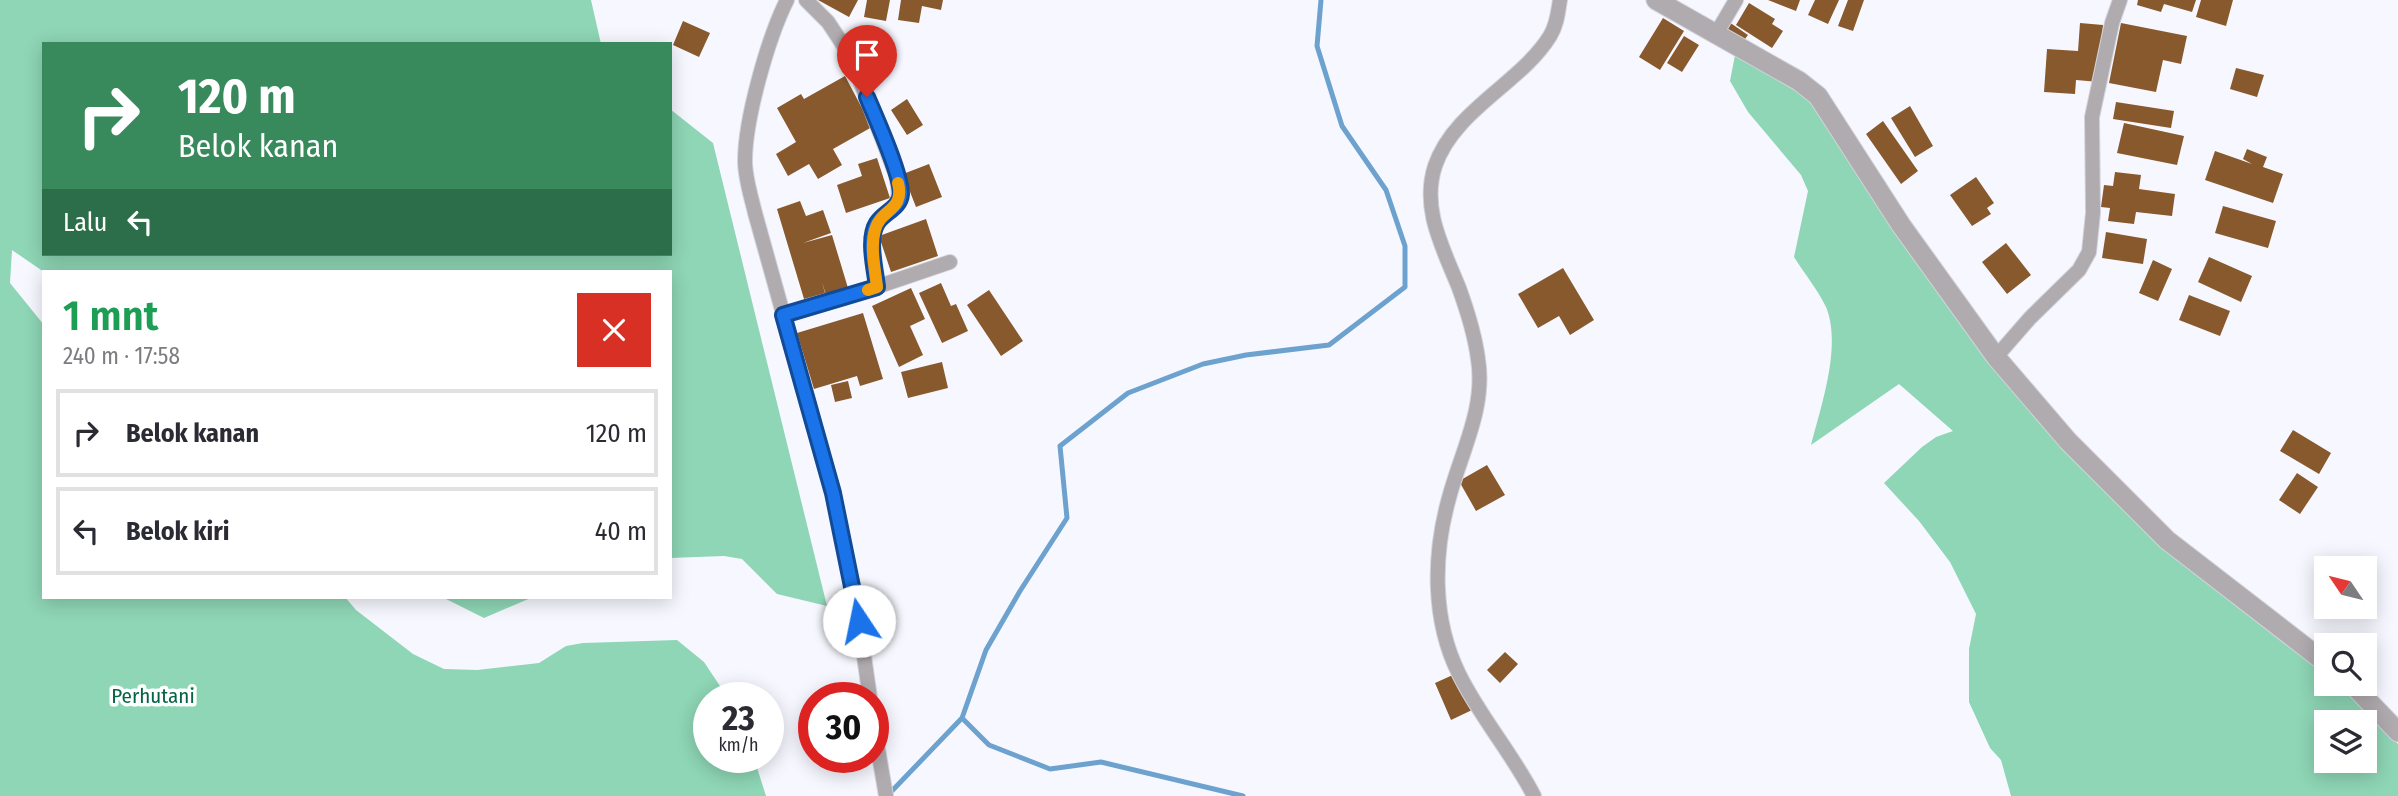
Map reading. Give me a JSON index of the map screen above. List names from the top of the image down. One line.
{"parks":["Perhutani"],"north":"top left","page":{"turn":["120 m","Belok kanan"],"then":"Lalu","heading":["1 mnt","240 m · 17:58"],"list":[{"name":"Belok kanan","value":"120 m"},{"name":"Belok kiri","value":"40 m"}],"speed":"23 km/h","limit":"30"}}
